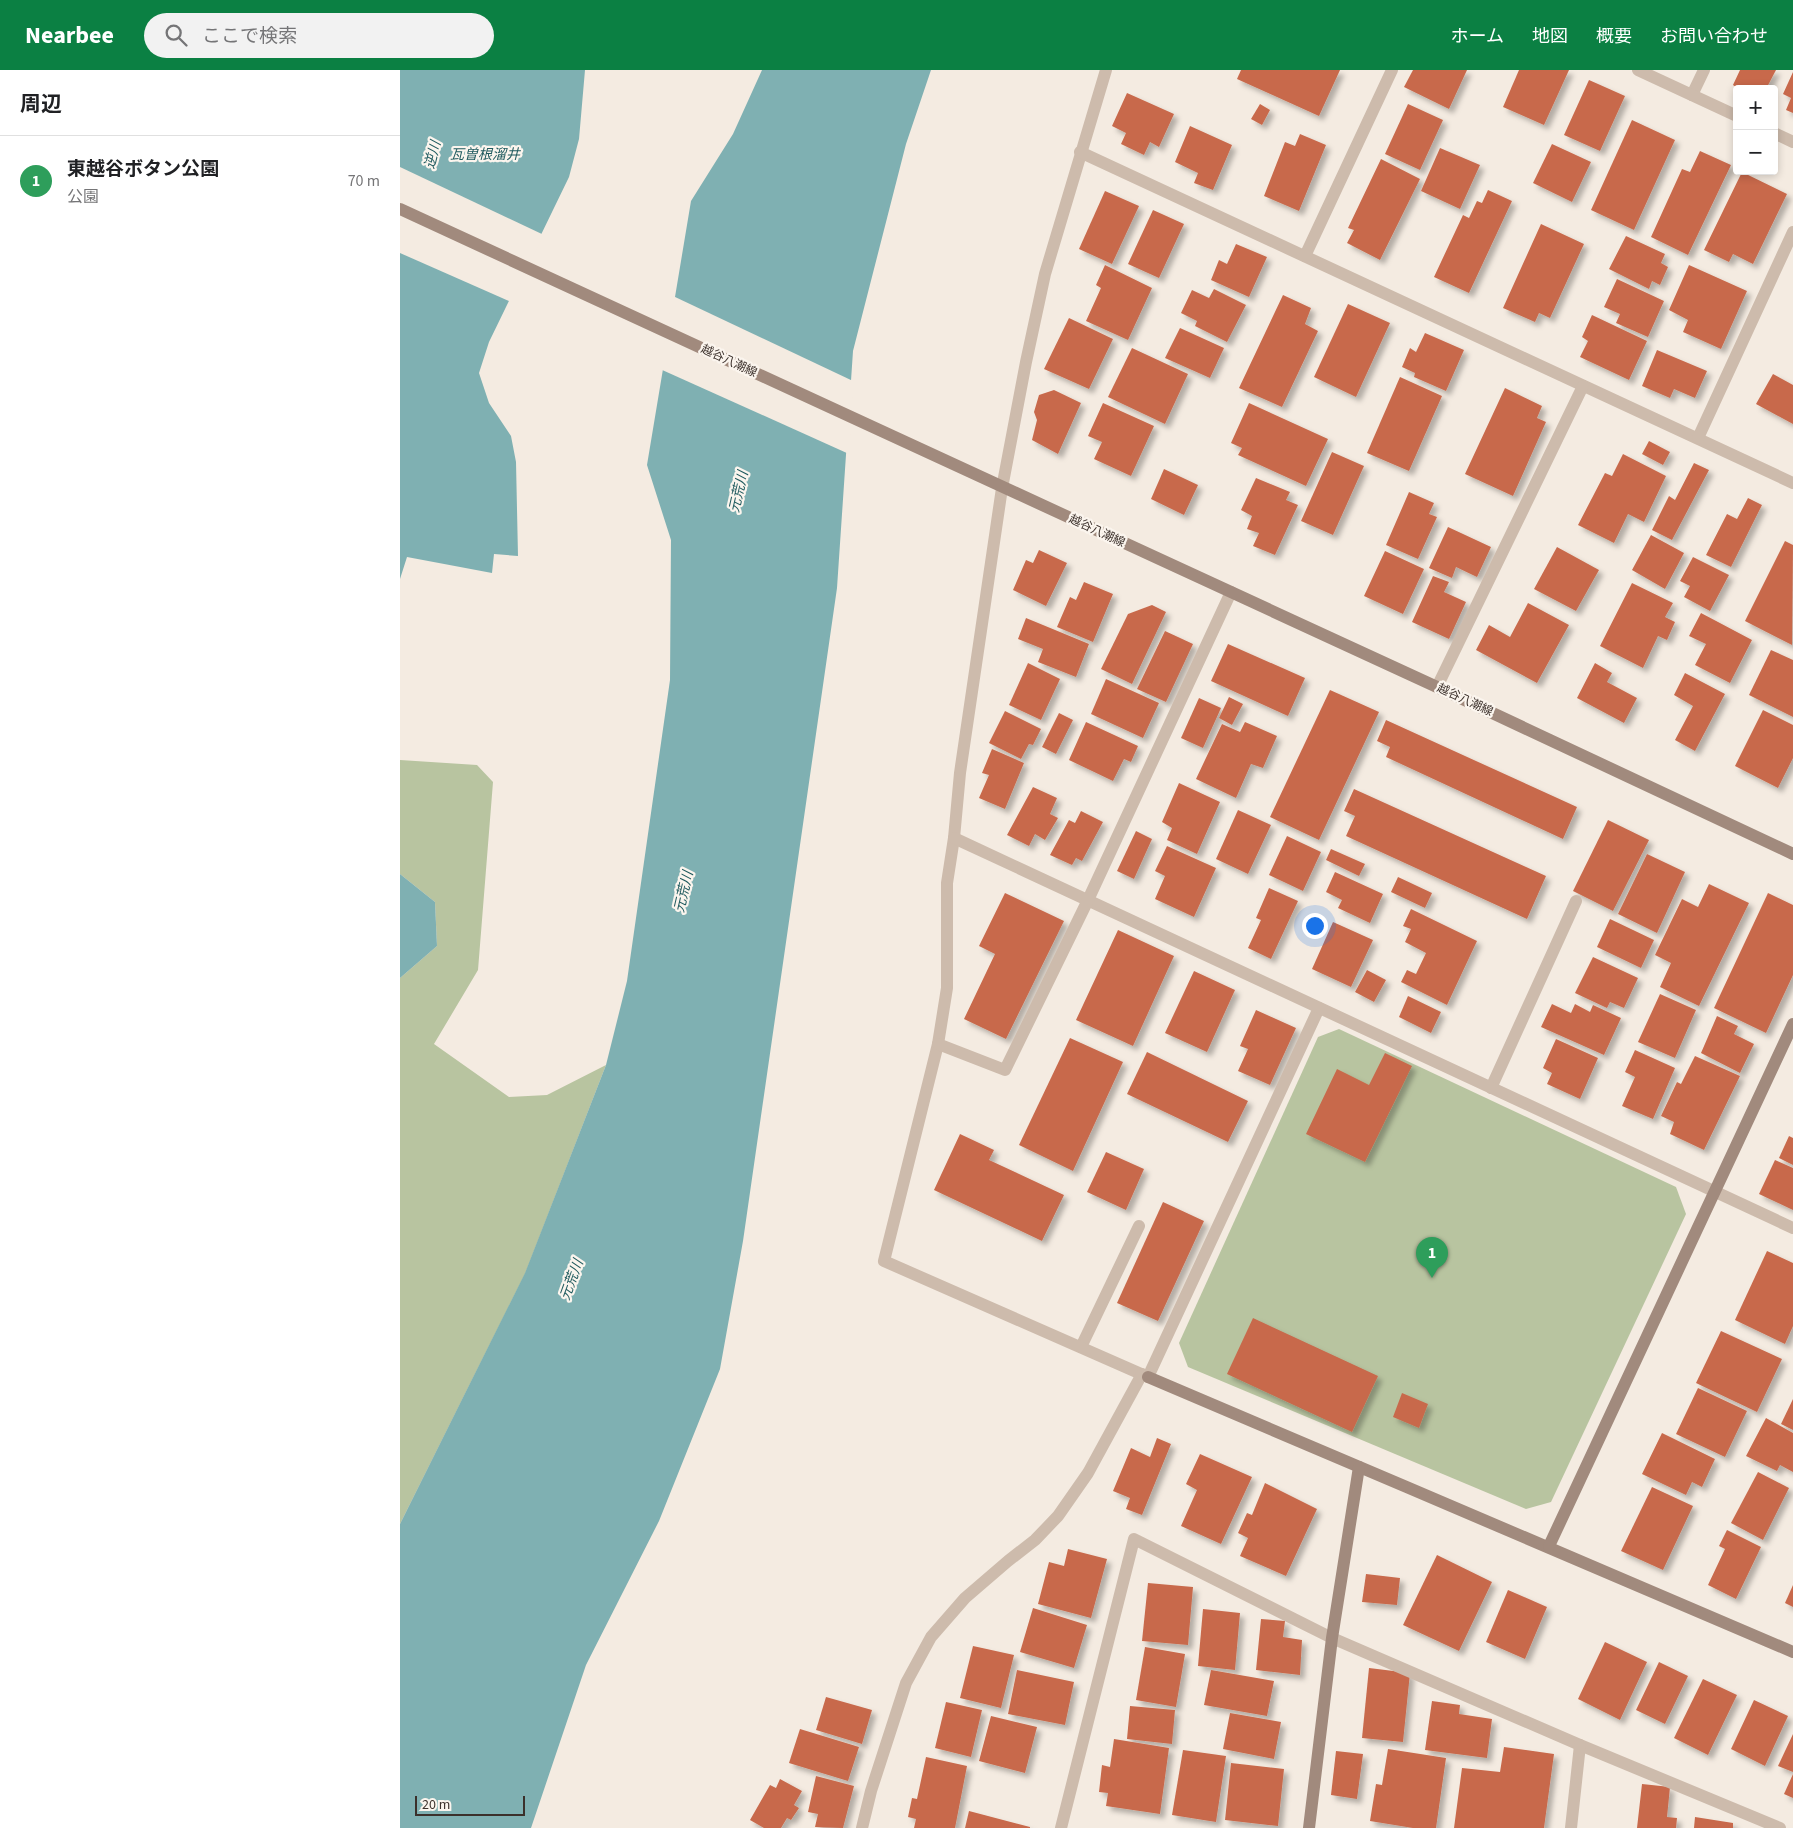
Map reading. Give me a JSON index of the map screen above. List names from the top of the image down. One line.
{"streets":{"street":["越谷八潮線"]},"water":["逆川","瓦曽根溜井","元荒川"],"scale_bar":"20 m","page":{"header":"Nearbee","search":"ここで検索","nav":["ホーム","地図","概要","お問い合わせ"],"heading":"周辺","map_buttons":["+","−"],"list":[{"mark":"1","name":"東越谷ボタン公園","note":"公園","value":"70 m"}],"pins":"1","scale":"20 m"}}
